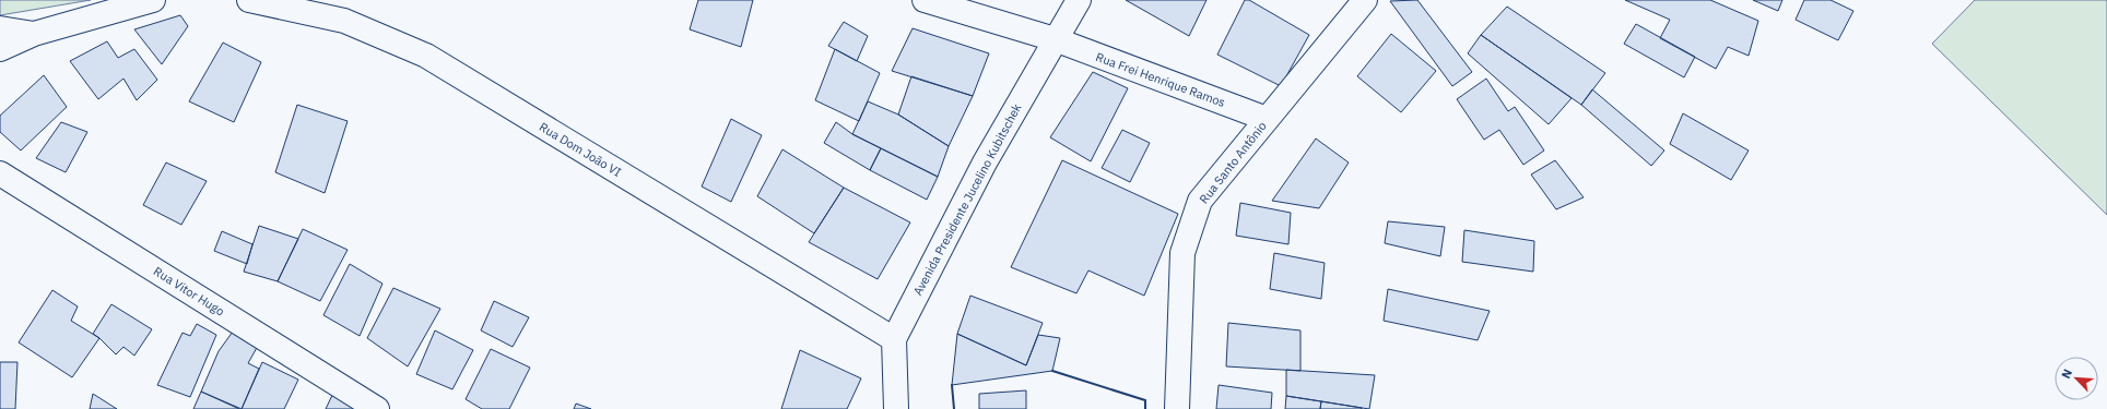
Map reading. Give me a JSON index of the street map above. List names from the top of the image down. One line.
{"streets":{"street":["Rua Frei Henrique Ramos","Rua Dom João VI","Rua Santo Antônio","Avenida Presidente Jucelino Kubitschek","Rua Vitor Hugo"]},"crossings":[["Rua Frei Henrique Ramos","Rua Santo Antônio"],["Rua Frei Henrique Ramos","Avenida Presidente Jucelino Kubitschek"],["Rua Dom João VI","Avenida Presidente Jucelino Kubitschek"]],"north":"top left"}
